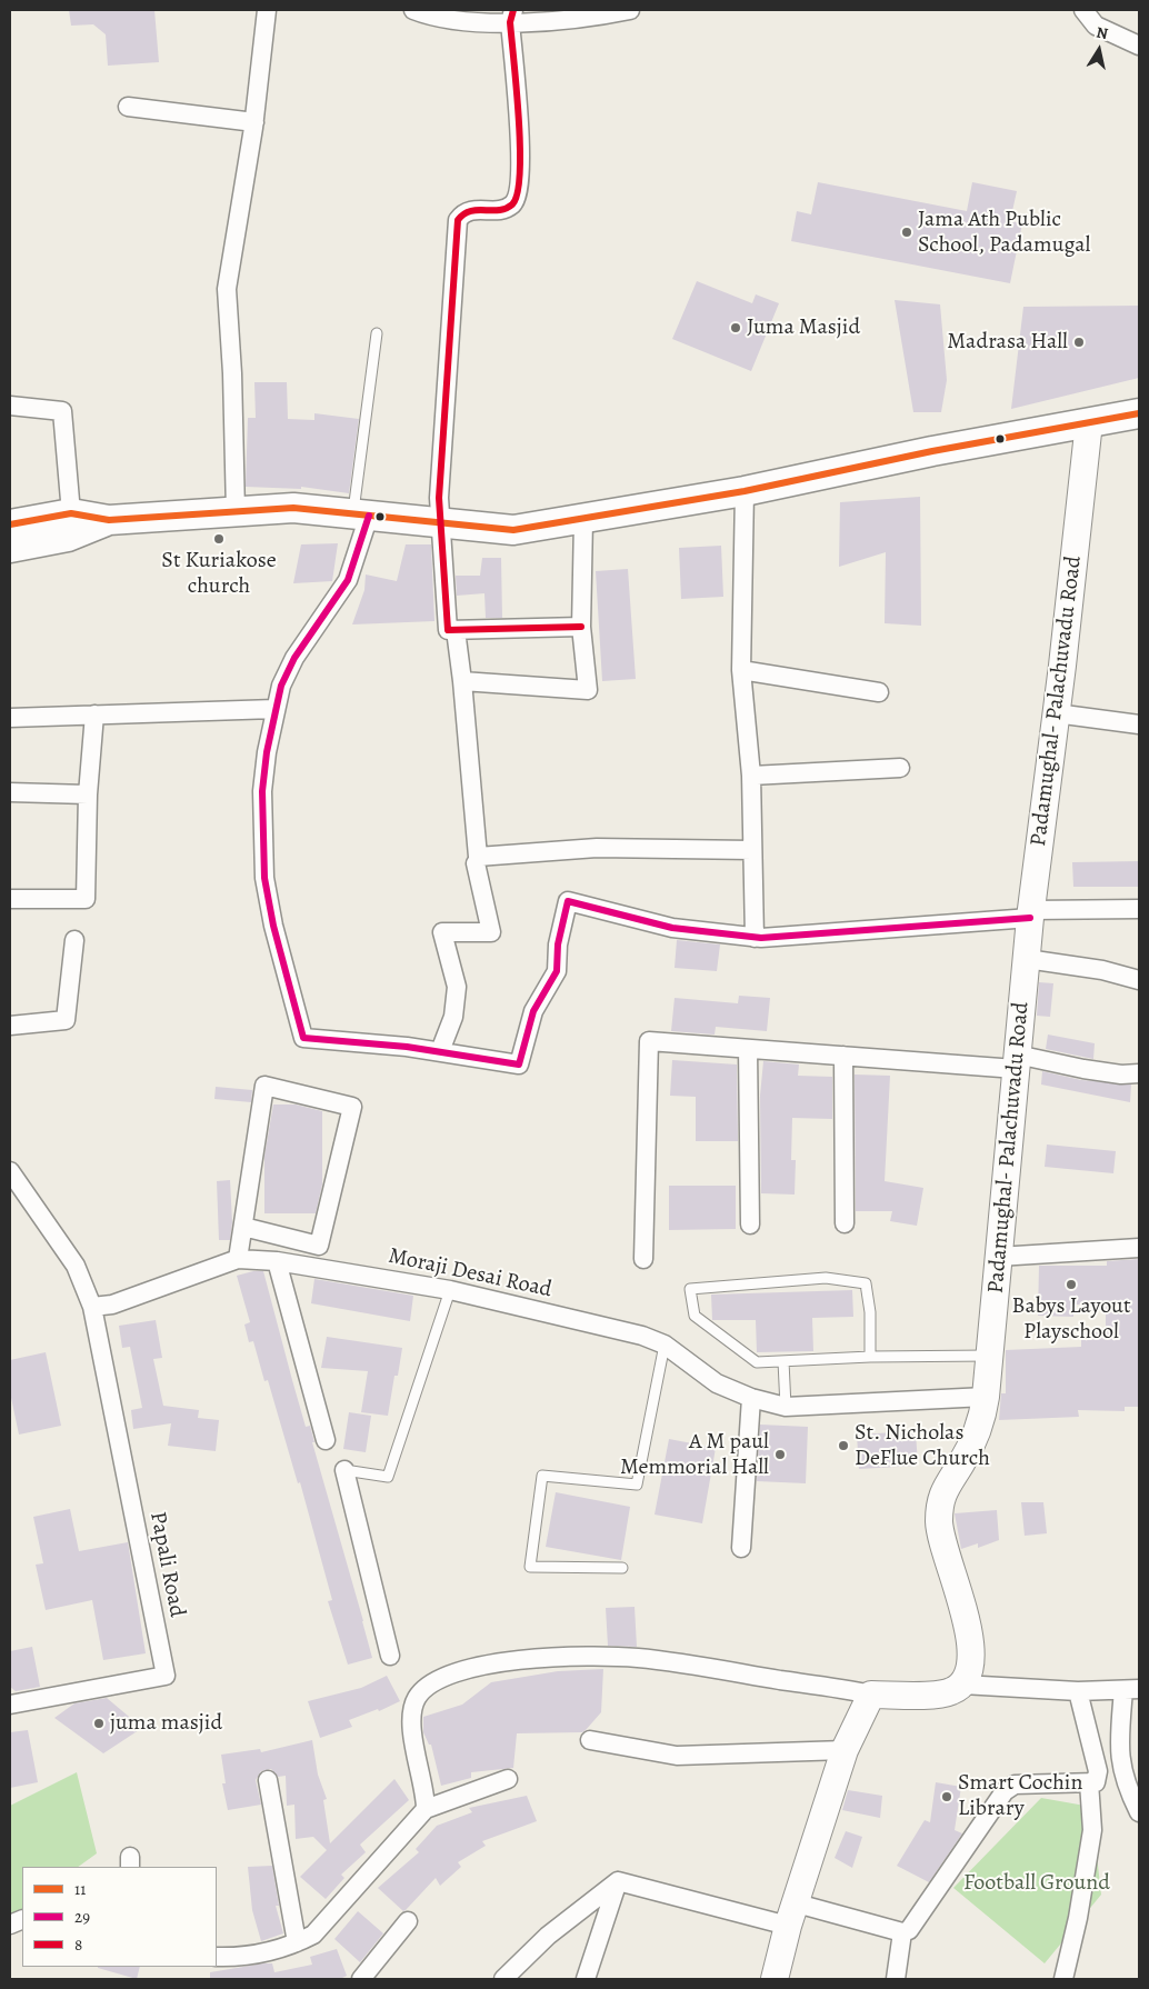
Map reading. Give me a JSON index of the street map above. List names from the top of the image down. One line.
{"streets":{"main road":["Padamughal- Palachuvadu Road"],"street":["Moraji Desai Road","Papali Road"]},"crossings":[["Padamughal- Palachuvadu Road","Moraji Desai Road"],["Moraji Desai Road","Papali Road"]],"parks":["Football Ground"],"places":["Jama Ath Public School, Padamugal","Juma Masjid","Madrasa Hall","St Kuriakose church","Babys Layout Playschool","St. Nicholas DeFlue Church","A M paul Memmorial Hall","juma masjid","Smart Cochin Library"],"lines":["transit line 8","transit line 11","transit line 29"],"legend":["11","29","8"],"north":"top"}
